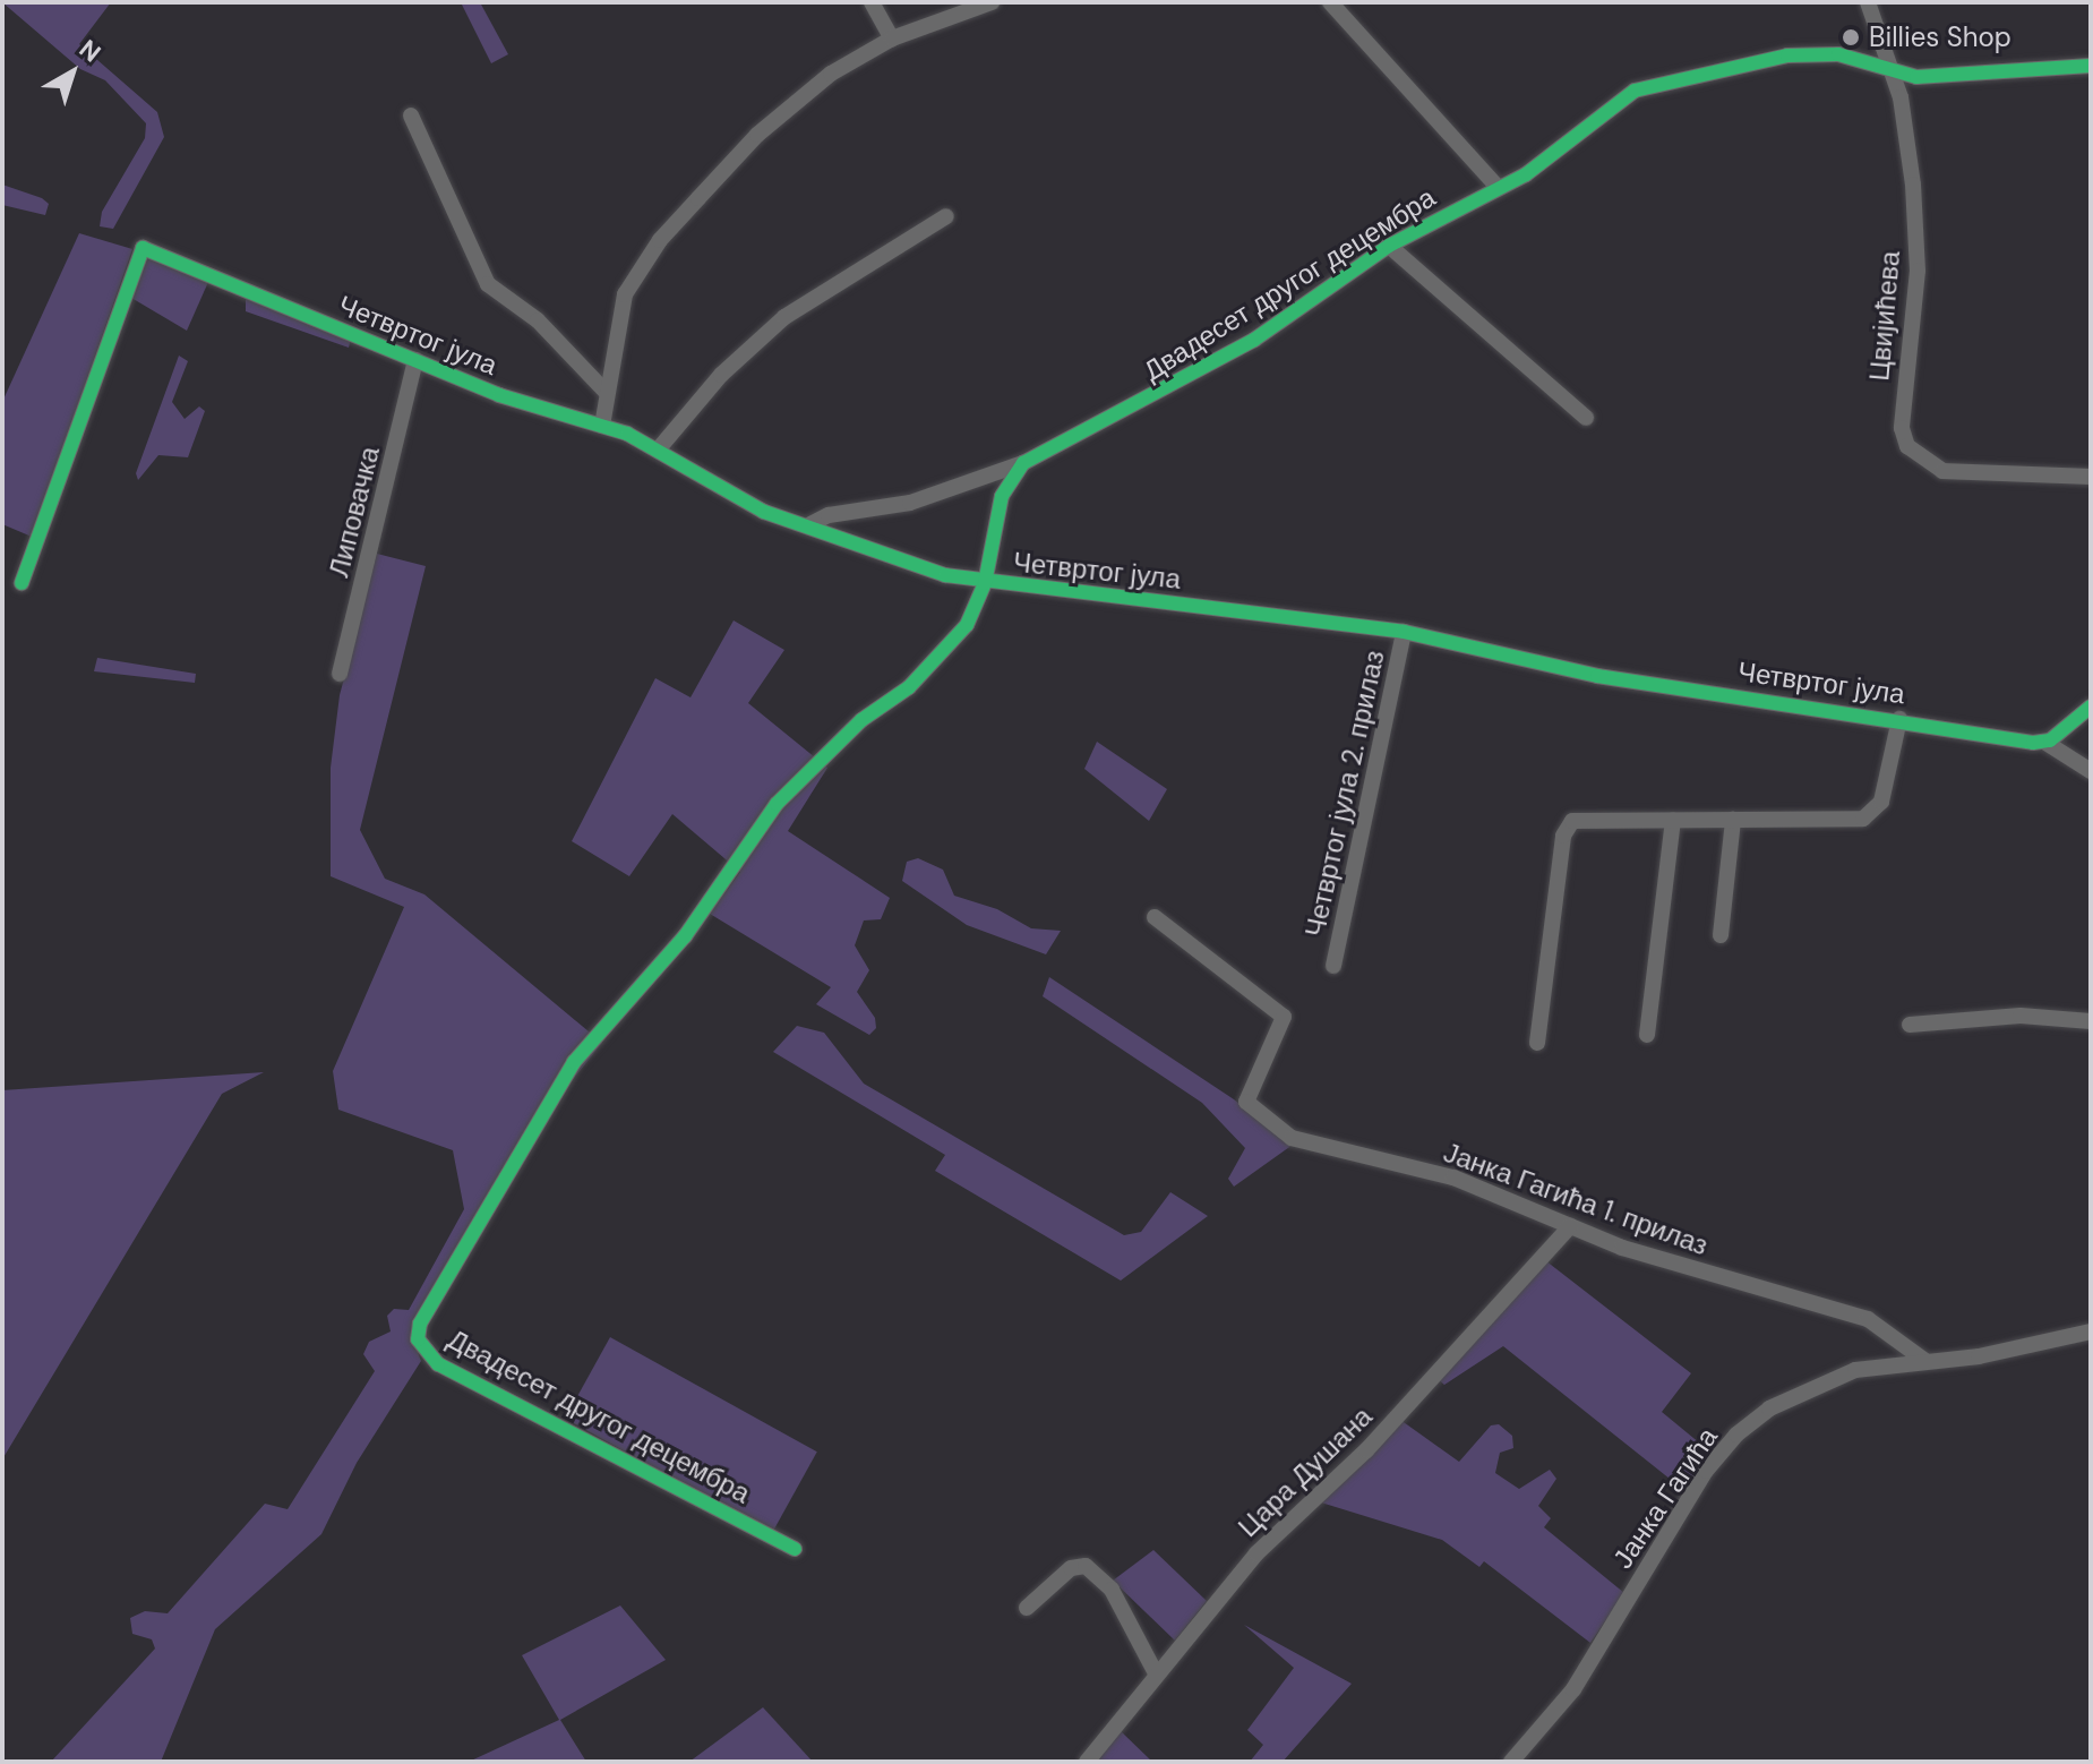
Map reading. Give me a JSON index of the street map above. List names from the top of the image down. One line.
{"streets":{"street":["Двадесет другог децембра","Цвијићева","Четвртог јула","Липовачка","Четвртог јула 2. прилаз","Јанка Гагића 1. прилаз","Цара Душана","Јанка Гагића"]},"crossings":[["Двадесет другог децембра","Цвијићева"],["Двадесет другог децембра","Четвртог јула"],["Четвртог јула","Липовачка"],["Четвртог јула","Четвртог јула 2. прилаз"],["Јанка Гагића 1. прилаз","Цара Душана"],["Јанка Гагића 1. прилаз","Јанка Гагића"]],"places":["Billies Shop"],"north":"top right"}
